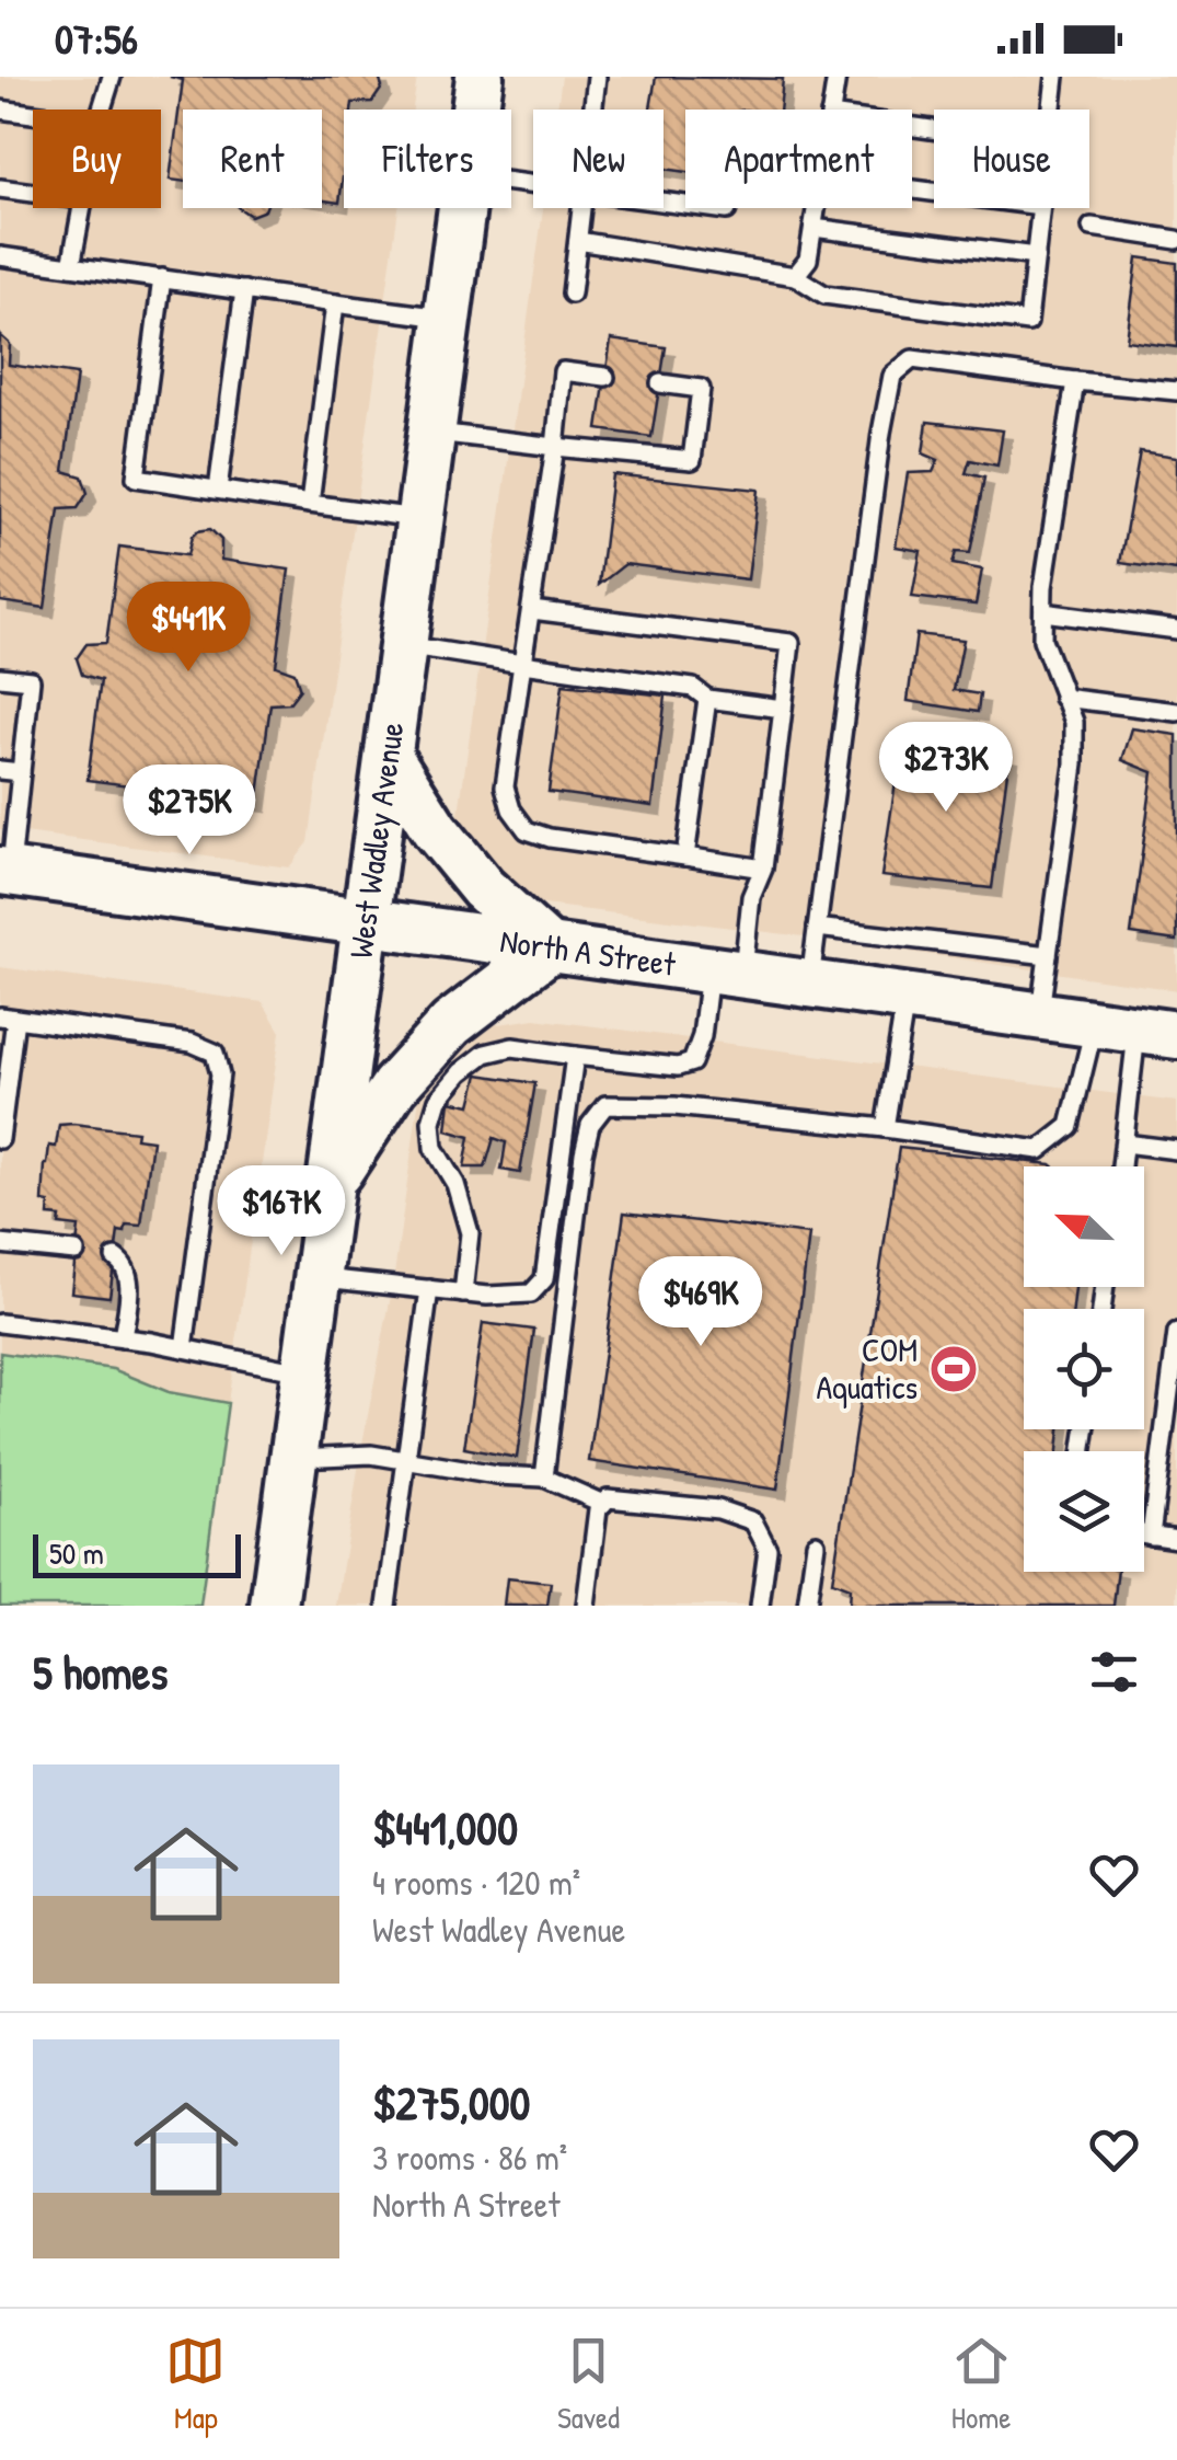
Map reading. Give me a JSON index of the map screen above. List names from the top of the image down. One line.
{"streets":{"main road":["West Wadley Avenue","North A Street"]},"crossings":[["West Wadley Avenue","North A Street"]],"places":{"sports":["COM Aquatics"]},"scale_bar":"50 m","north":"top left","page":{"status":"07:56","chip":["Buy","Rent","Filters","New","Apartment","House"],"price":["$441K","$273K","$275K","$167K","$469K"],"scale":"50 m","heading":"5 homes","list":[{"name":"$441,000","note":"4 rooms · 120 m² · West Wadley Avenue"},{"name":"$275,000","note":"3 rooms · 86 m² · North A Street"}],"tabs":["Map","Saved","Home"]}}
